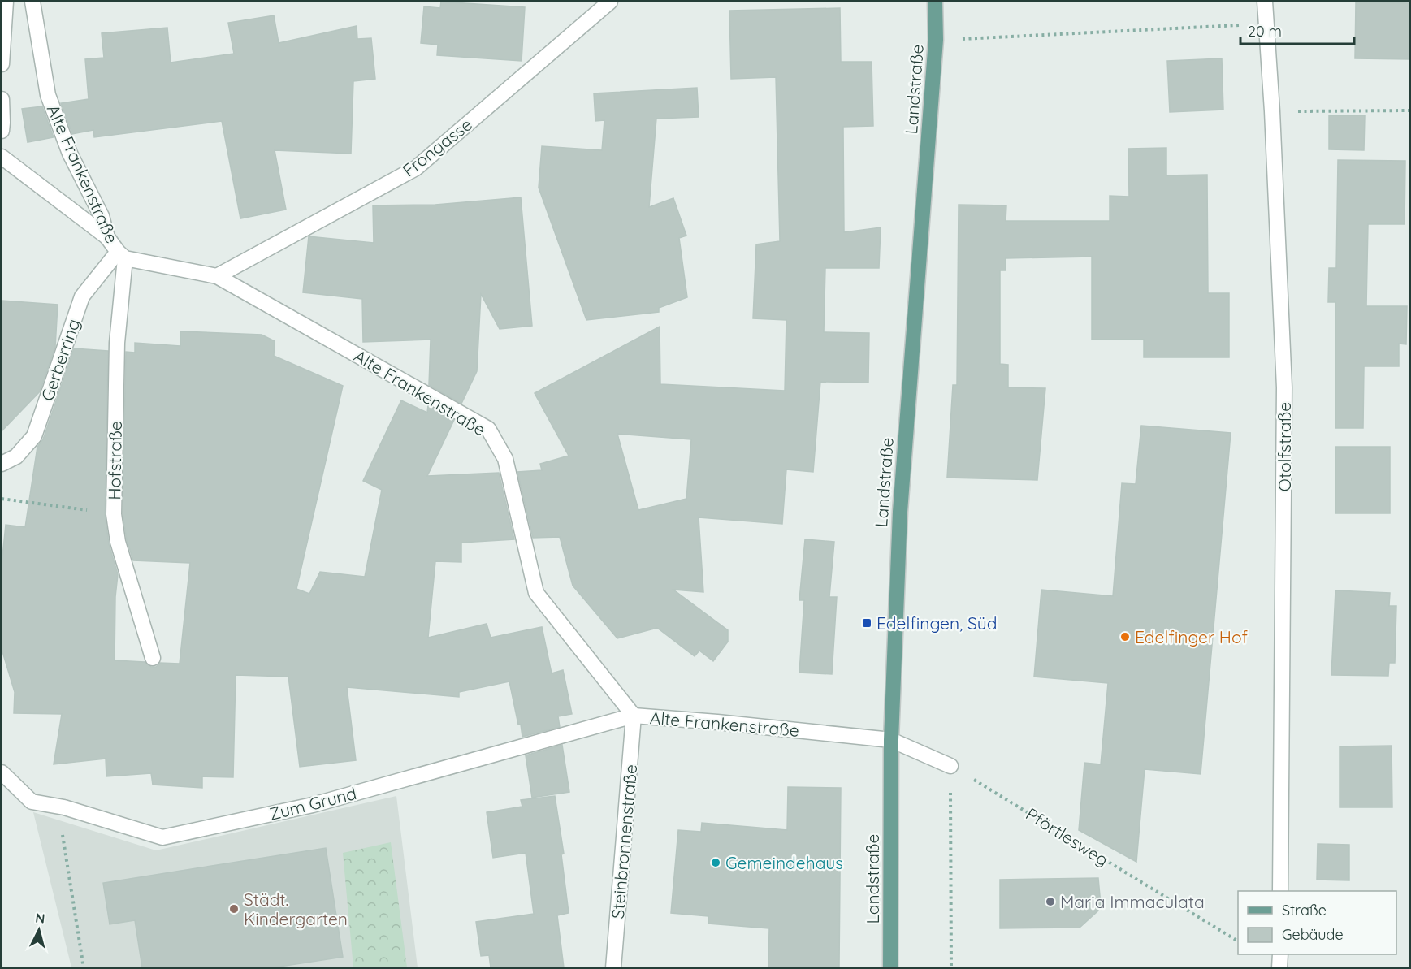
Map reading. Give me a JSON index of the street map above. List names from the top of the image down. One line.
{"streets":{"main road":["Landstraße"],"street":["Frongasse","Alte Frankenstraße","Gerberring","Otolfstraße","Hofstraße","Zum Grund","Steinbronnenstraße"],"path":["Pförtlesweg"]},"crossings":[["Landstraße","Alte Frankenstraße"],["Frongasse","Alte Frankenstraße"],["Alte Frankenstraße","Gerberring"],["Alte Frankenstraße","Hofstraße"],["Alte Frankenstraße","Zum Grund"],["Alte Frankenstraße","Steinbronnenstraße"],["Gerberring","Hofstraße"],["Zum Grund","Steinbronnenstraße"]],"places":{"transit":["Edelfingen, Süd"],"other":["Edelfinger Hof","Gemeindehaus","Maria Immaculata","Städt. Kindergarten"]},"legend":["Straße","Gebäude"],"scale_bar":"20 m","north":"top"}
